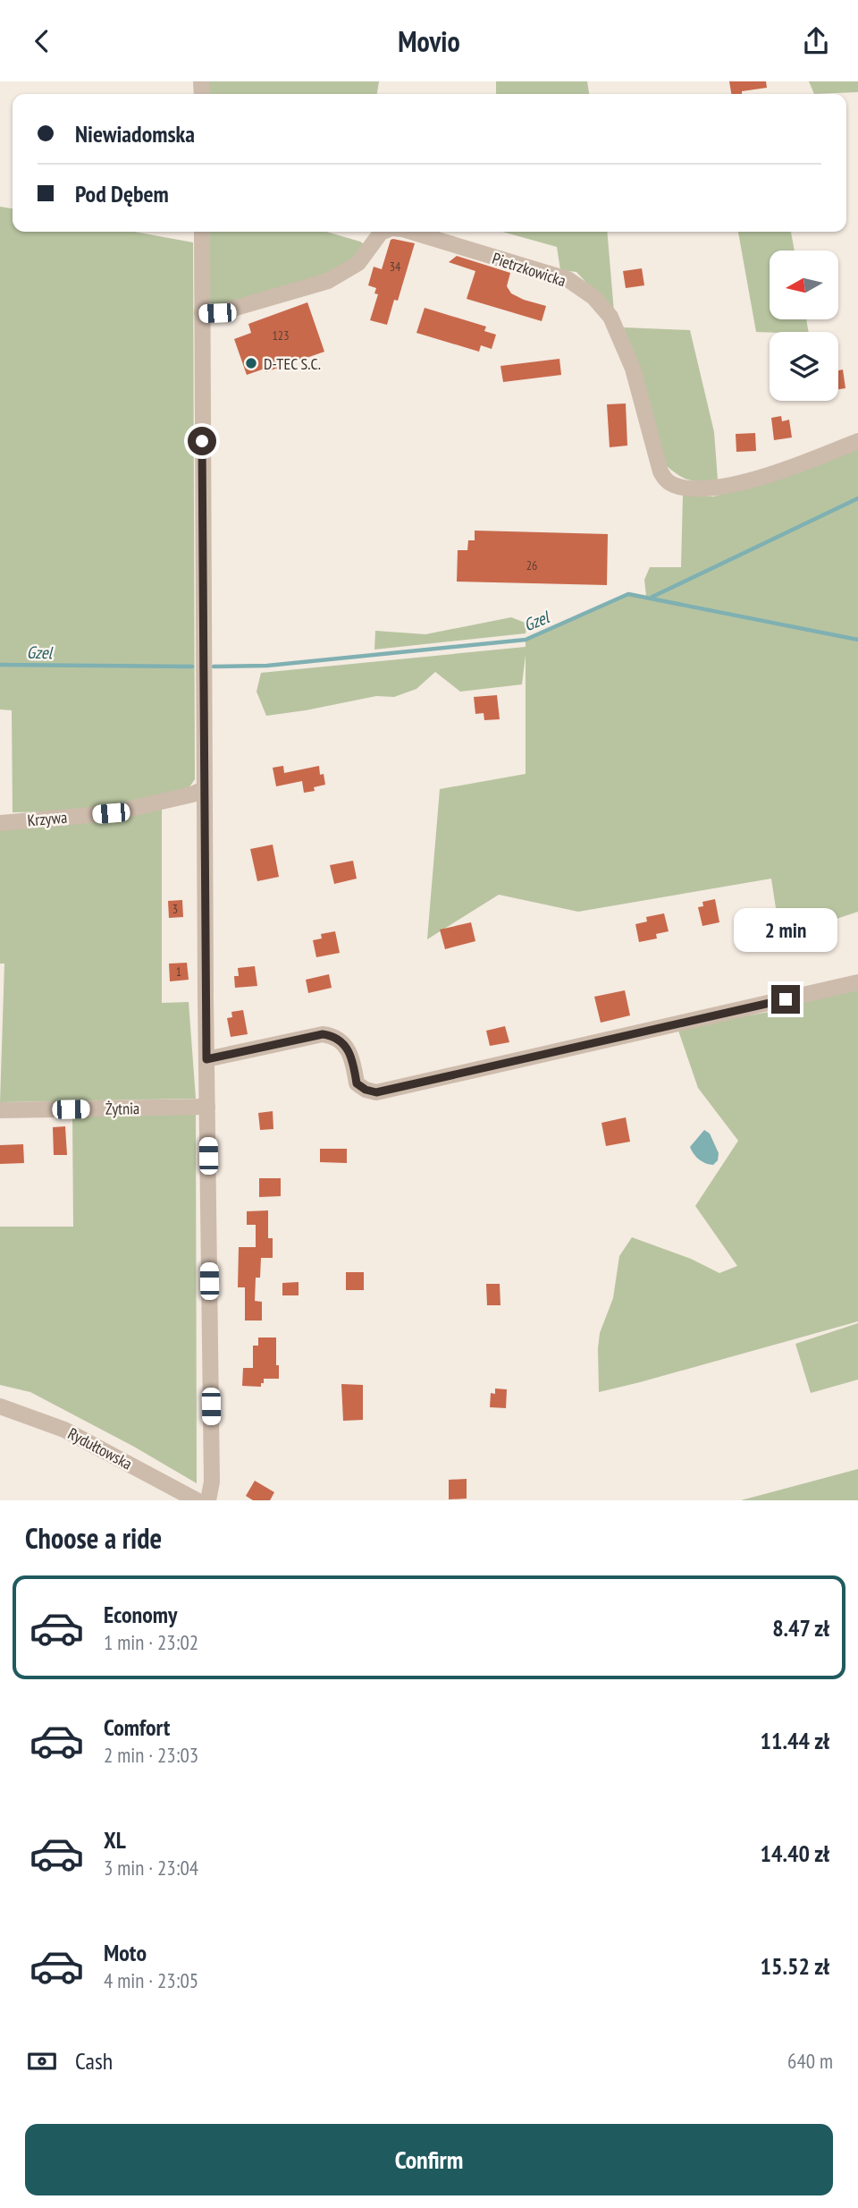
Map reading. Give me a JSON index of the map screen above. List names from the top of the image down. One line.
{"streets":{"street":["Pietrzkowicka","Krzywa","Żytnia","Rydułtowska"]},"water":["Gzel"],"places":["D-TEC S.C."],"house_numbers":["34","123","26","3","1"],"north":"left","page":{"header":"Movio","banner":["Niewiadomska","Pod Dębem"],"bubble":"2 min","heading":"Choose a ride","list":[{"name":"Economy","note":"1 min · 23:02","value":"8.47 zł"},{"name":"Comfort","note":"2 min · 23:03","value":"11.44 zł"},{"name":"XL","note":"3 min · 23:04","value":"14.40 zł"},{"name":"Moto","note":"4 min · 23:05","value":"15.52 zł"}],"pay":["Cash","640 m"],"buttons":"Confirm"}}
